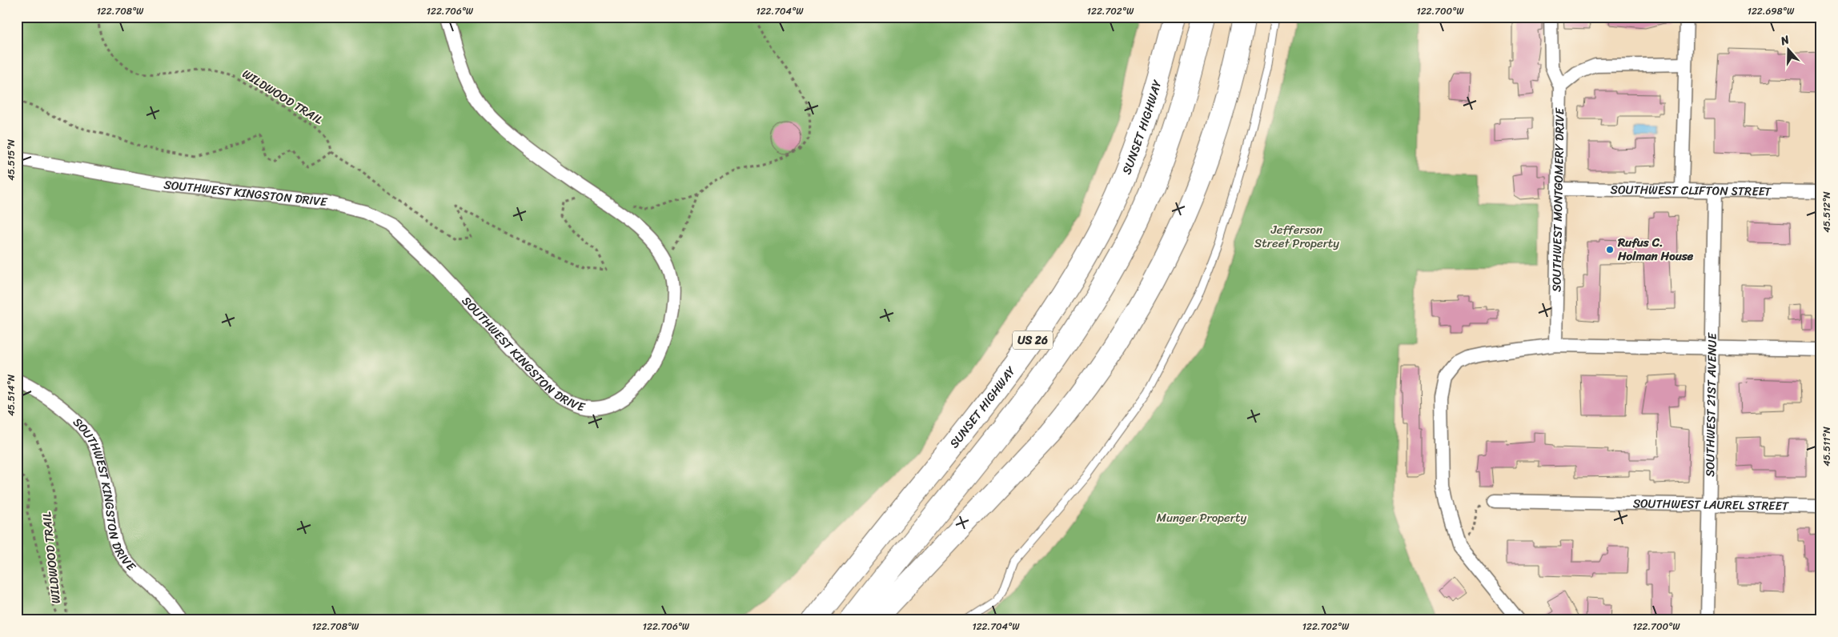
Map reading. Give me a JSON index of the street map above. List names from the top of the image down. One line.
{"streets":{"highway":["SUNSET HIGHWAY","US 26"],"street":["SOUTHWEST CLIFTON STREET","SOUTHWEST KINGSTON DRIVE","SOUTHWEST MONTGOMERY DRIVE","SOUTHWEST 21ST AVENUE","SOUTHWEST LAUREL STREET"],"path":["WILDWOOD TRAIL"]},"crossings":[["SOUTHWEST CLIFTON STREET","SOUTHWEST MONTGOMERY DRIVE"],["SOUTHWEST CLIFTON STREET","SOUTHWEST 21ST AVENUE"],["SOUTHWEST 21ST AVENUE","SOUTHWEST LAUREL STREET"]],"parks":["Jefferson Street Property","Munger Property"],"places":["Rufus C. Holman House"],"north":"top","coordinates":["122.708°W","122.706°W","122.704°W","122.702°W","122.700°W","122.698°W","45.515°N","45.512°N","45.514°N","45.511°N"]}
